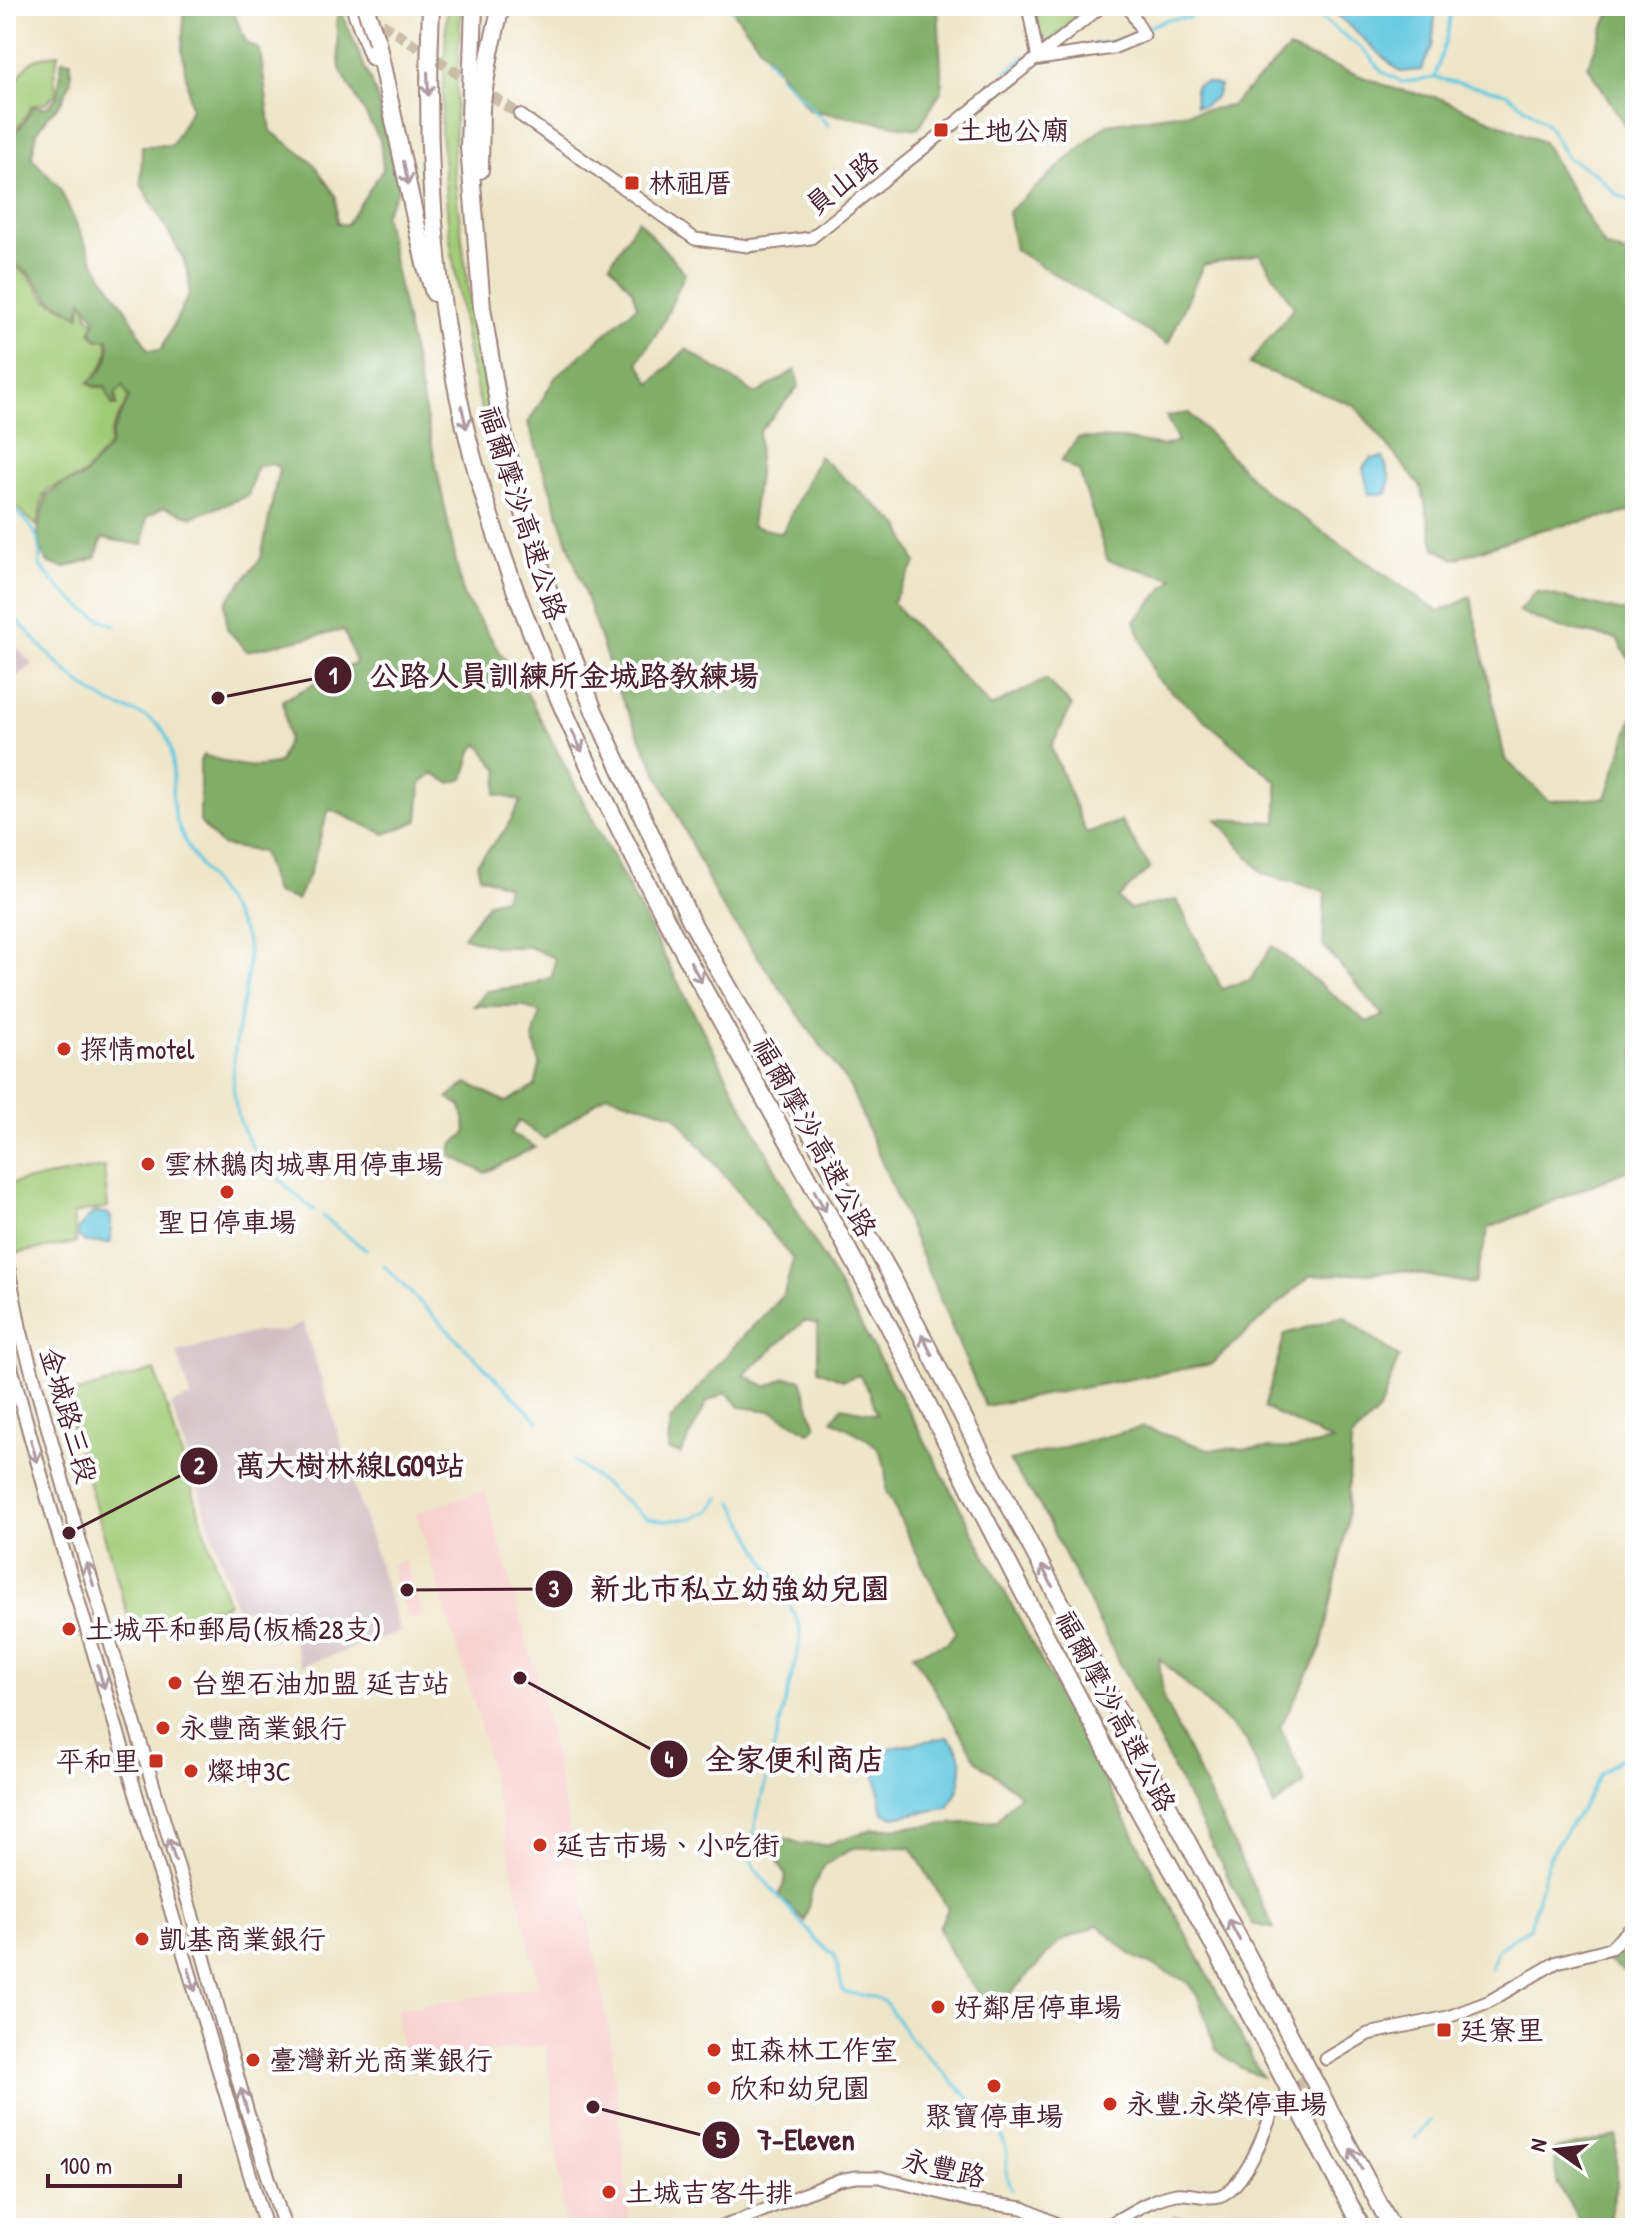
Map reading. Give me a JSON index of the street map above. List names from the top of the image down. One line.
{"streets":{"highway":["福爾摩沙高速公路"],"main road":["金城路三段"],"street":["員山路","永豐路"]},"places":{"transit":["土地公廟","林祖厝","平和里","廷寮里"],"other":["公路人員訓練所金城路教練場","探情motel","雲林鵝肉城專用停車場","聖日停車場","萬大樹林線LG09站","新北市私立幼強幼兒園","土城平和郵局(板橋28支)","全家便利商店","台塑石油加盟 延吉站","永豐商業銀行","燦坤3C","延吉市場、小吃街","凱基商業銀行","好鄰居停車場","虹森林工作室","臺灣新光商業銀行","聚寶停車場","欣和幼兒園","永豐.永榮停車場","7-Eleven","土城吉客牛排"]},"scale_bar":"100 m","north":"left"}
